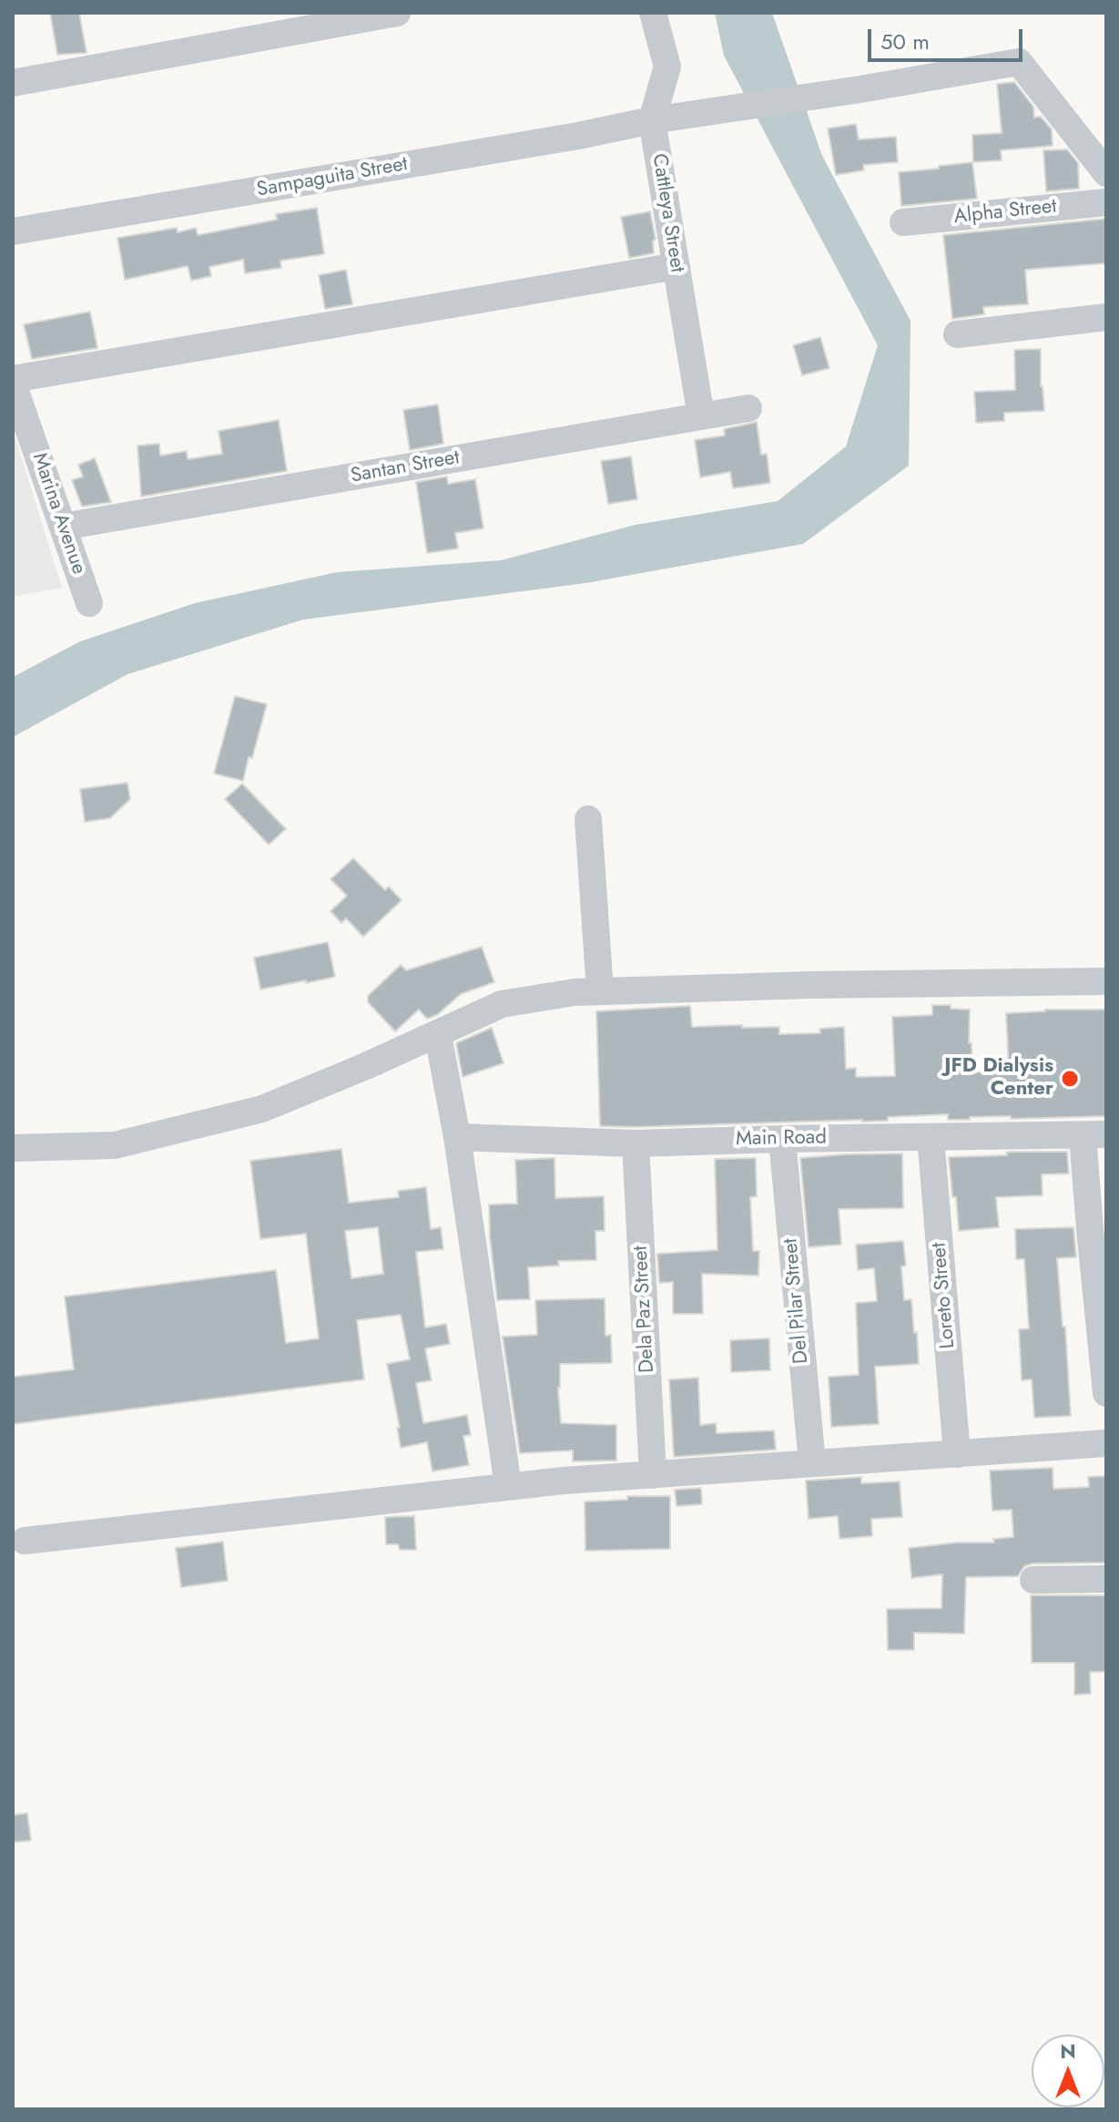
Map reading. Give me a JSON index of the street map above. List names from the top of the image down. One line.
{"streets":{"street":["Sampaguita Street","Alpha Street","Cattleya Street","Santan Street","Marina Avenue","Main Road","Loreto Street","Del Pilar Street","Dela Paz Street"]},"crossings":[["Sampaguita Street","Cattleya Street"],["Cattleya Street","Santan Street"],["Santan Street","Marina Avenue"],["Main Road","Loreto Street"],["Main Road","Del Pilar Street"],["Main Road","Dela Paz Street"]],"places":["JFD Dialysis Center"],"scale_bar":"50 m","north":"top"}
